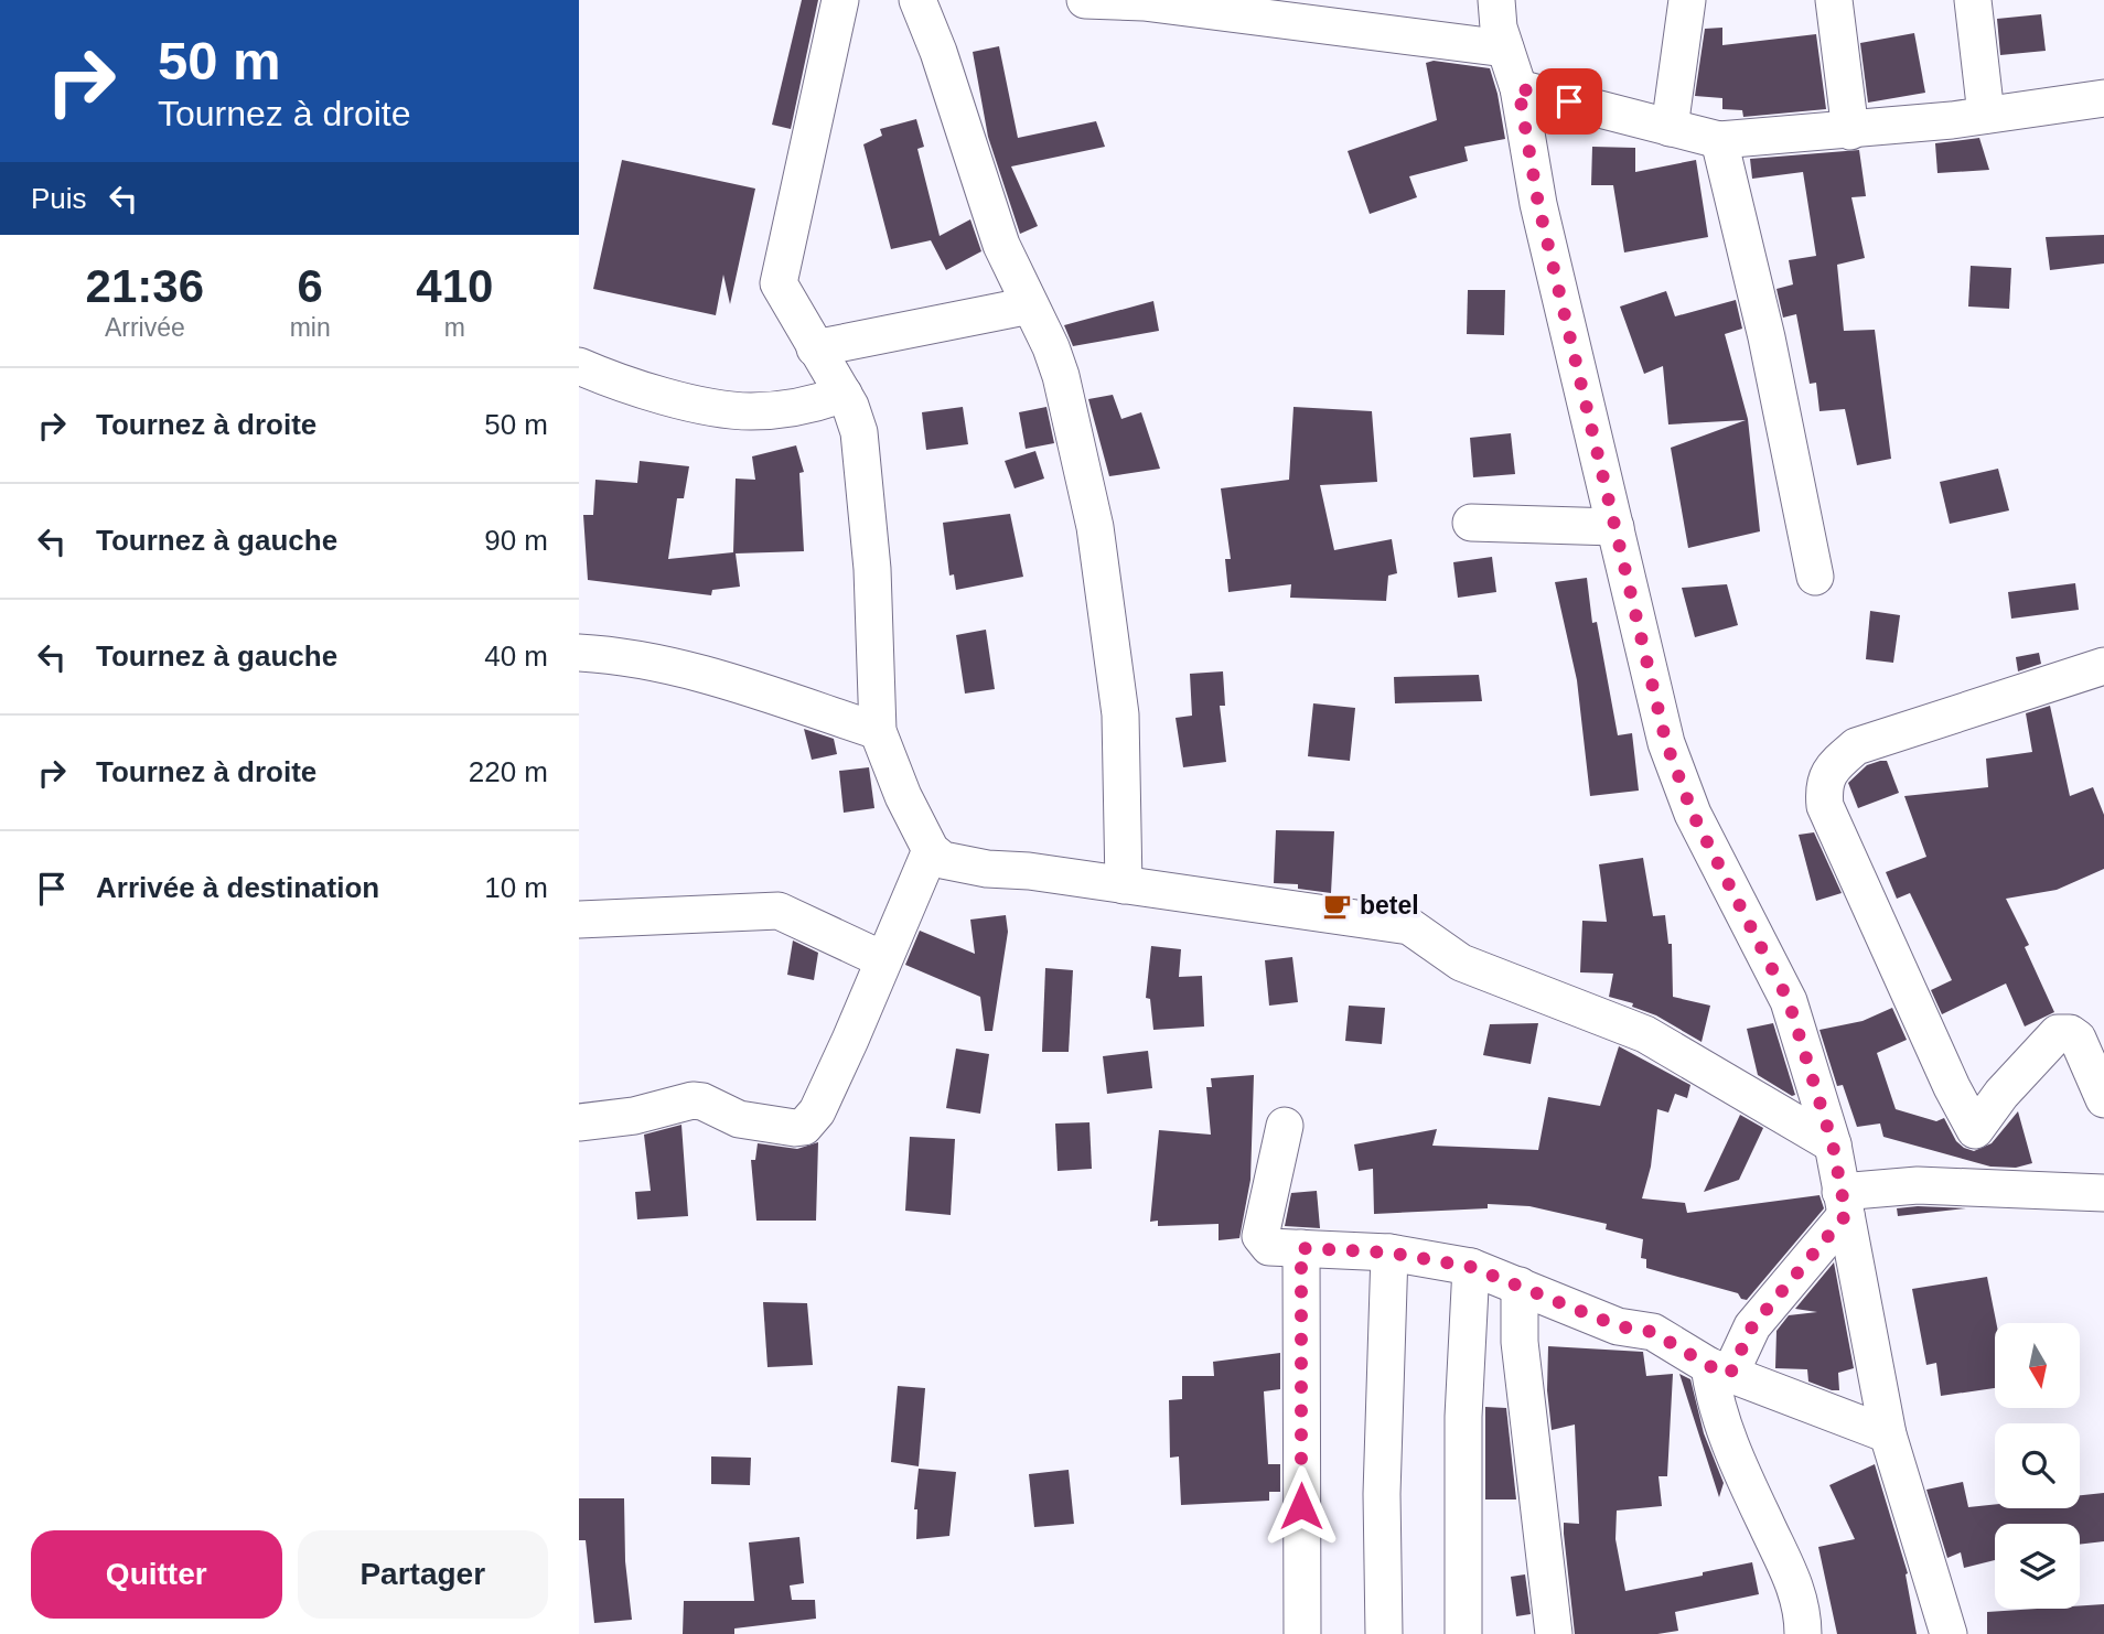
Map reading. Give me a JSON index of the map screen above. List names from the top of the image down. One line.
{"places":{"cafe":["betel"]},"north":"bottom","page":{"turn":["50 m","Tournez à droite"],"then":"Puis","eta":["21:36","Arrivée","6","min","410","m"],"list":[{"name":"Tournez à droite","value":"50 m"},{"name":"Tournez à gauche","value":"90 m"},{"name":"Tournez à gauche","value":"40 m"},{"name":"Tournez à droite","value":"220 m"},{"name":"Arrivée à destination","value":"10 m"}],"buttons":["Quitter","Partager"]}}
